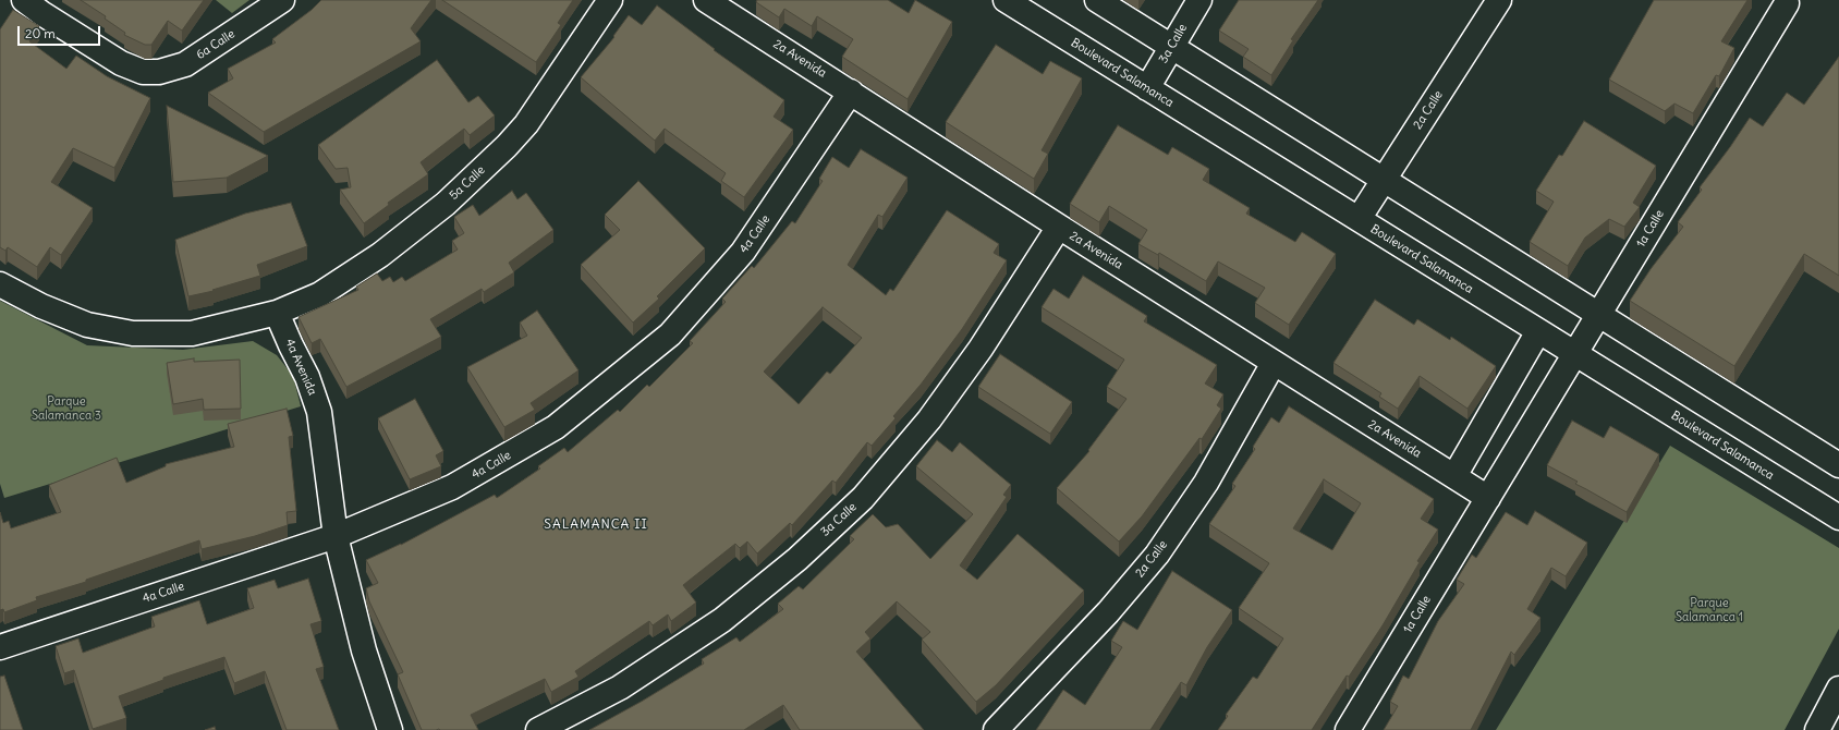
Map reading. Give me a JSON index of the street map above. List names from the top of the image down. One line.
{"streets":{"street":["3a Calle","6a Calle","2a Avenida","Boulevard Salamanca","2a Calle","5a Calle","1a Calle","4a Calle","4a Avenida"]},"crossings":[["3a Calle","2a Avenida"],["3a Calle","Boulevard Salamanca"],["2a Avenida","2a Calle"],["2a Avenida","1a Calle"],["2a Avenida","4a Calle"],["Boulevard Salamanca","2a Calle"],["Boulevard Salamanca","1a Calle"],["5a Calle","4a Avenida"],["4a Calle","4a Avenida"]],"districts":["SALAMANCA II"],"parks":["Parque Salamanca 3","Parque Salamanca 1"],"scale_bar":"20 m"}
